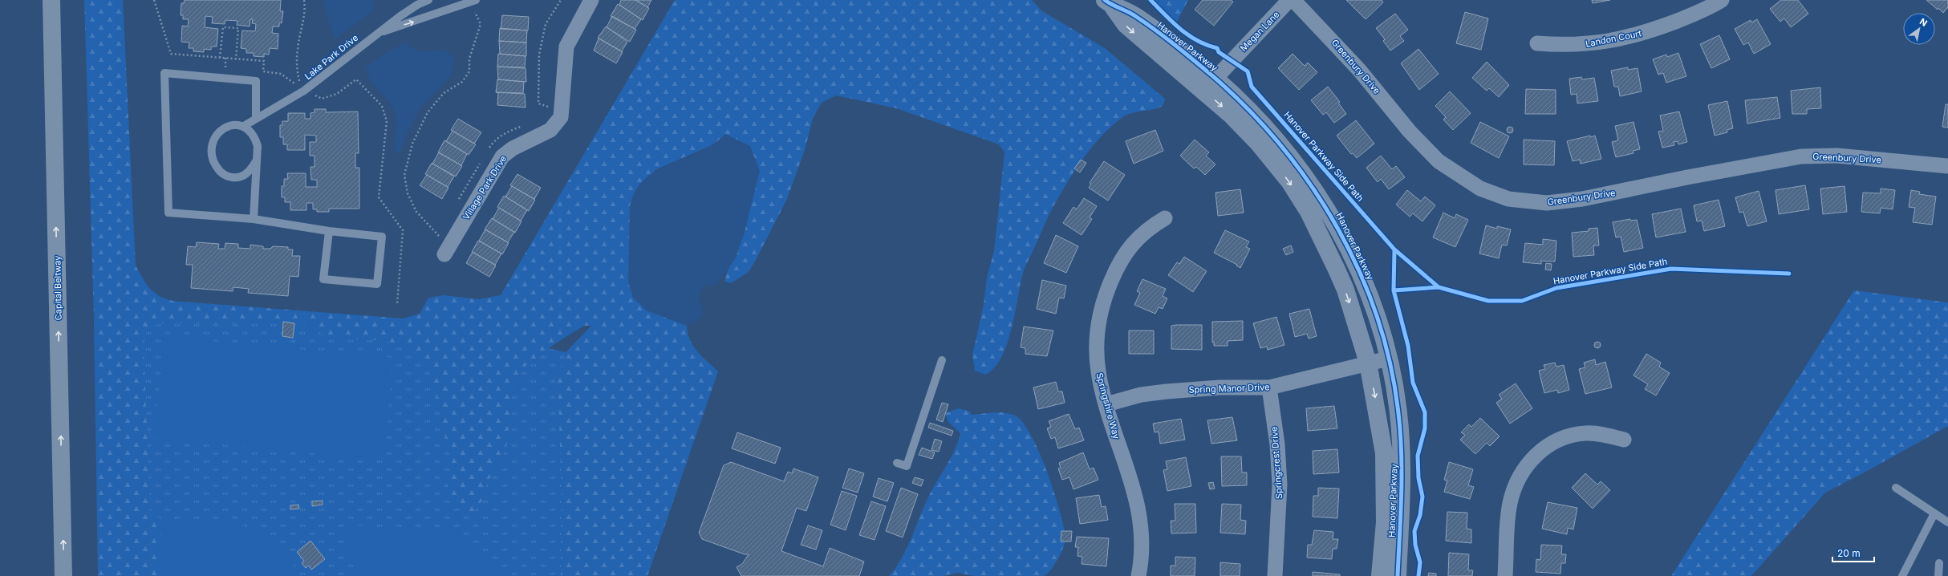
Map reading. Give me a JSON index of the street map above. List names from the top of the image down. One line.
{"streets":{"highway":["Capital Beltway"],"street":["Megan Lane","Landon Court","Hanover Parkway","Greenbury Drive","Village Park Drive","Spring Manor Drive","Springshire Way","Springcrest Drive"],"lane":["Lake Park Drive"],"cycle path":["Hanover Parkway Side Path"]},"crossings":[["Megan Lane","Hanover Parkway"],["Hanover Parkway","Spring Manor Drive"],["Spring Manor Drive","Springshire Way"],["Spring Manor Drive","Springcrest Drive"]],"one_way":["Capital Beltway"],"scale_bar":"20 m","north":"top right"}
